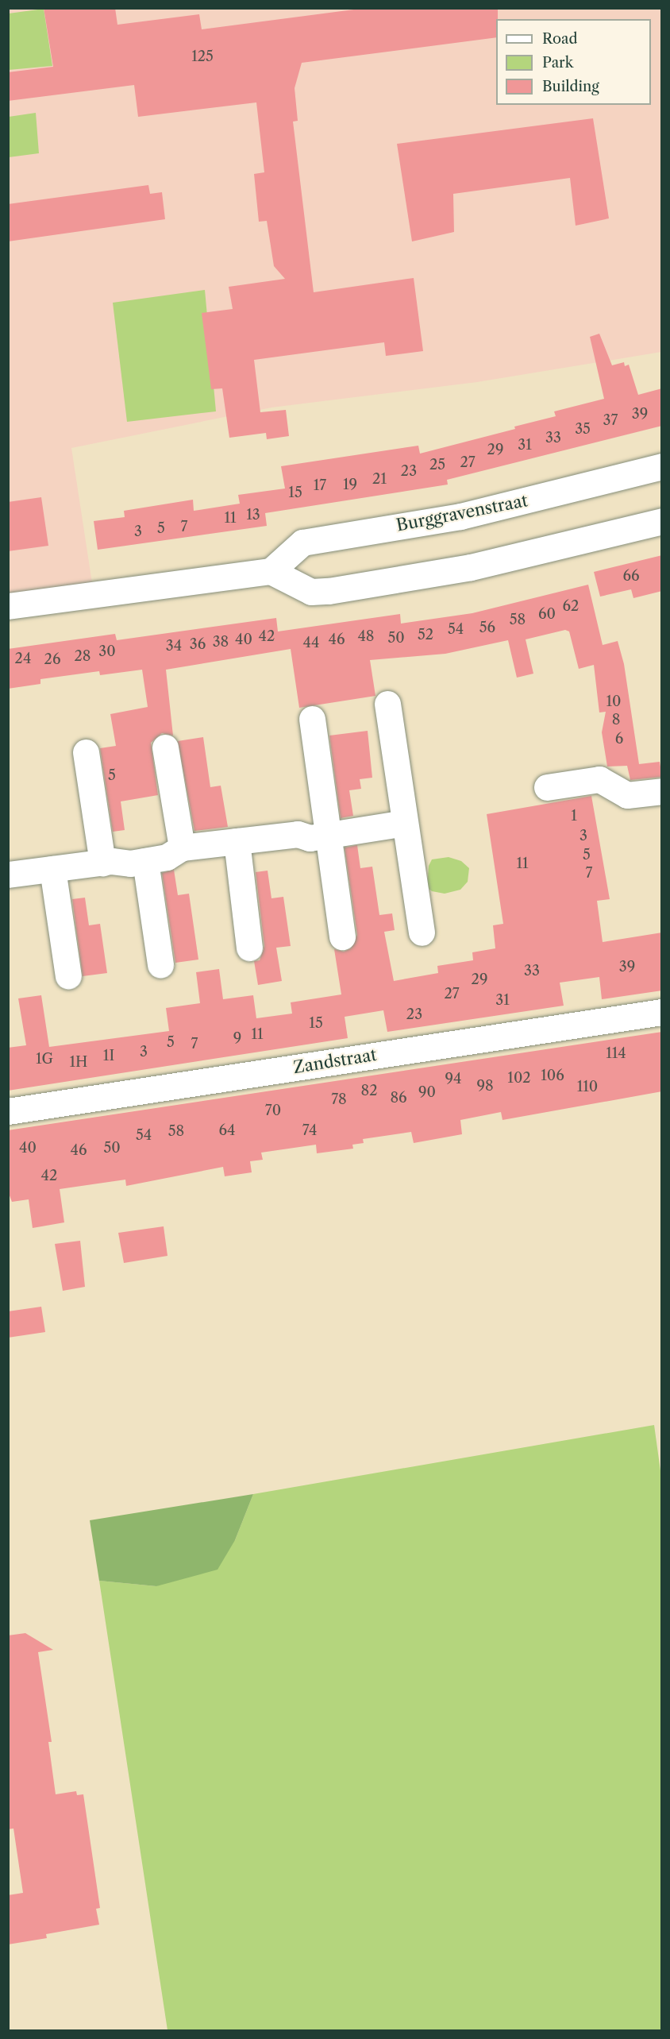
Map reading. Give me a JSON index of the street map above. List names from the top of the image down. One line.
{"streets":{"street":["Burggravenstraat","Zandstraat"]},"house_numbers":["125","39","37","35","33","31","29","27","25","23","21","19","17","15","13","11","7","5","3","66","62","60","58","56","54","52","42","48","50","40","46","38","44","36","34","30","28","24","26","10","8","6","5","1","3","5","11","7","39","33","29","27","31","23","15","11","9","5","7","3","114","1I","1G","1H","106","102","94","98","110","82","90","86","78","70","64","74","58","54","40","50","46","42"],"legend":["Road","Park","Building"]}
